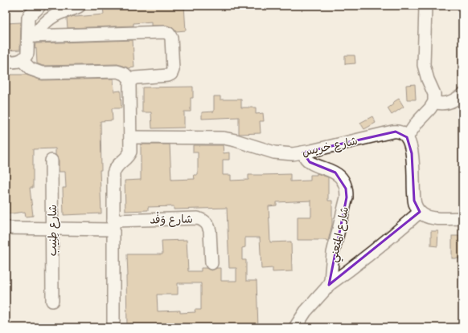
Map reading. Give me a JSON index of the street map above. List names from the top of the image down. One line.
{"streets":{"street":["شارع خريس","شارع وَفْد","شارع طِنِيب","شارع المتعني"]},"crossings":[["شارع خريس","شارع المتعني"],["شارع وَفْد","شارع طِنِيب"]]}
